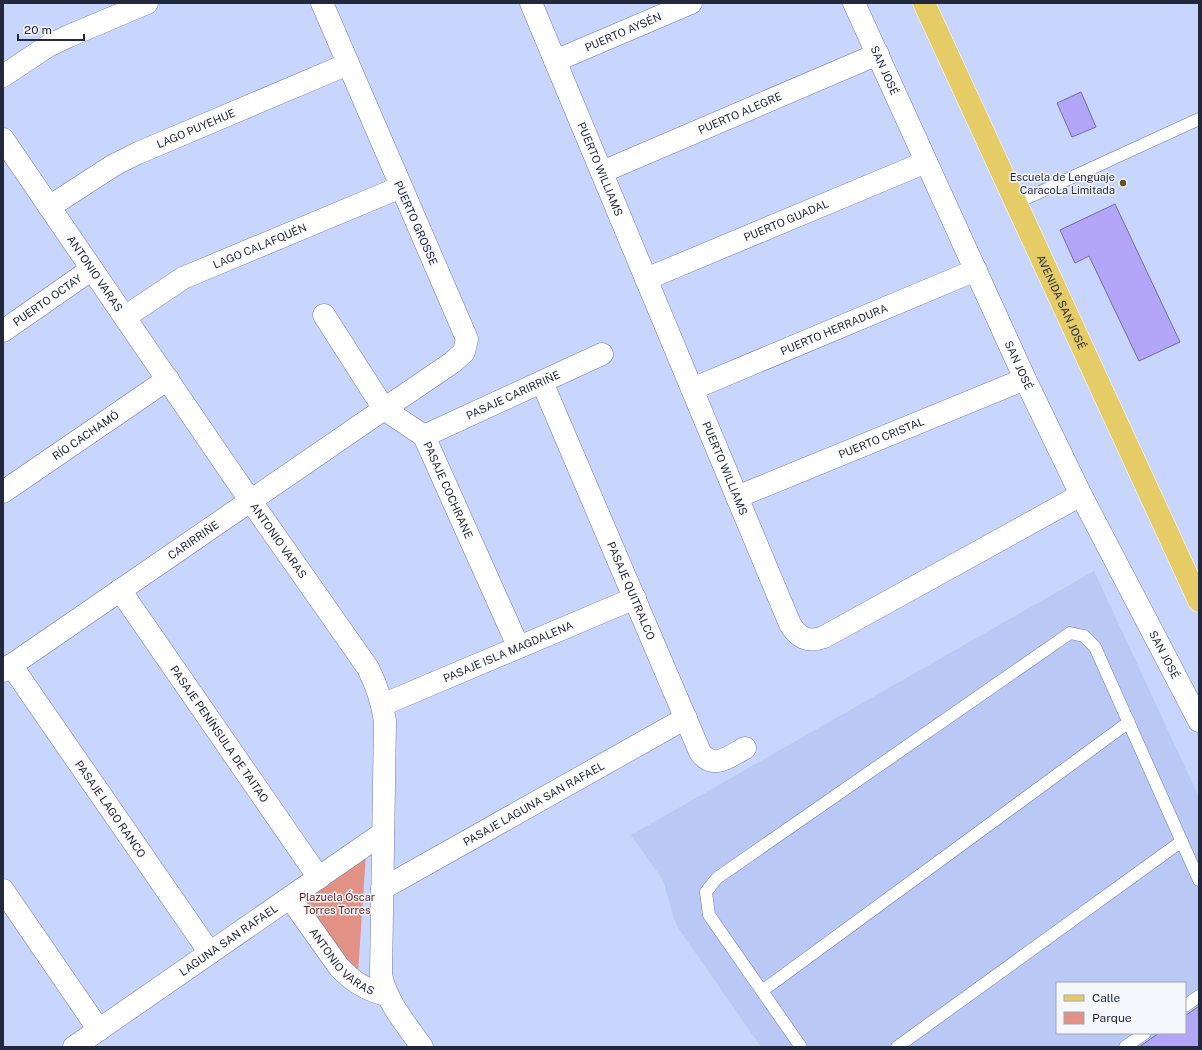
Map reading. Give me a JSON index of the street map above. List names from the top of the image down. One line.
{"streets":{"main road":["AVENIDA SAN JOSÉ"],"street":["PUERTO AYSÉN","SAN JOSÉ","PUERTO ALEGRE","LAGO PUYEHUE","PUERTO WILLIAMS","PUERTO GUADAL","PUERTO GROSSE","LAGO CALAFQUÉN","ANTONIO VARAS","PUERTO OCTAY","PUERTO HERRADURA","PASAJE CARIRRIÑE","RÍO CACHAMÓ","PUERTO CRISTAL","PASAJE COCHRANE","CARIRRIÑE","PASAJE QUITRALCO","PASAJE ISLA MAGDALENA","PASAJE PENÍNSULA DE TAITAO","PASAJE LAGUNA SAN RAFAEL","PASAJE LAGO RANCO","LAGUNA SAN RAFAEL"]},"crossings":[["PUERTO AYSÉN","PUERTO WILLIAMS"],["SAN JOSÉ","PUERTO ALEGRE"],["SAN JOSÉ","PUERTO WILLIAMS"],["SAN JOSÉ","PUERTO GUADAL"],["SAN JOSÉ","PUERTO HERRADURA"],["SAN JOSÉ","PUERTO CRISTAL"],["PUERTO ALEGRE","PUERTO WILLIAMS"],["LAGO PUYEHUE","PUERTO GROSSE"],["LAGO PUYEHUE","ANTONIO VARAS"],["PUERTO WILLIAMS","PUERTO GUADAL"],["PUERTO WILLIAMS","PUERTO HERRADURA"],["PUERTO WILLIAMS","PUERTO CRISTAL"],["PUERTO GROSSE","LAGO CALAFQUÉN"],["PUERTO GROSSE","PASAJE COCHRANE"],["PUERTO GROSSE","CARIRRIÑE"],["LAGO CALAFQUÉN","ANTONIO VARAS"],["ANTONIO VARAS","PUERTO OCTAY"],["ANTONIO VARAS","RÍO CACHAMÓ"],["ANTONIO VARAS","CARIRRIÑE"],["ANTONIO VARAS","PASAJE ISLA MAGDALENA"],["ANTONIO VARAS","PASAJE LAGUNA SAN RAFAEL"],["ANTONIO VARAS","LAGUNA SAN RAFAEL"],["PASAJE CARIRRIÑE","PASAJE COCHRANE"],["PASAJE CARIRRIÑE","PASAJE QUITRALCO"],["PASAJE COCHRANE","CARIRRIÑE"],["PASAJE COCHRANE","PASAJE ISLA MAGDALENA"],["CARIRRIÑE","PASAJE PENÍNSULA DE TAITAO"],["CARIRRIÑE","PASAJE LAGO RANCO"],["PASAJE QUITRALCO","PASAJE ISLA MAGDALENA"],["PASAJE QUITRALCO","PASAJE LAGUNA SAN RAFAEL"],["PASAJE PENÍNSULA DE TAITAO","LAGUNA SAN RAFAEL"],["PASAJE LAGO RANCO","LAGUNA SAN RAFAEL"]],"parks":["Plazuela Óscar Torres Torres"],"places":["Escuela de Lenguaje CaracoLa Limitada"],"legend":["Calle","Parque"],"scale_bar":"20 m"}
